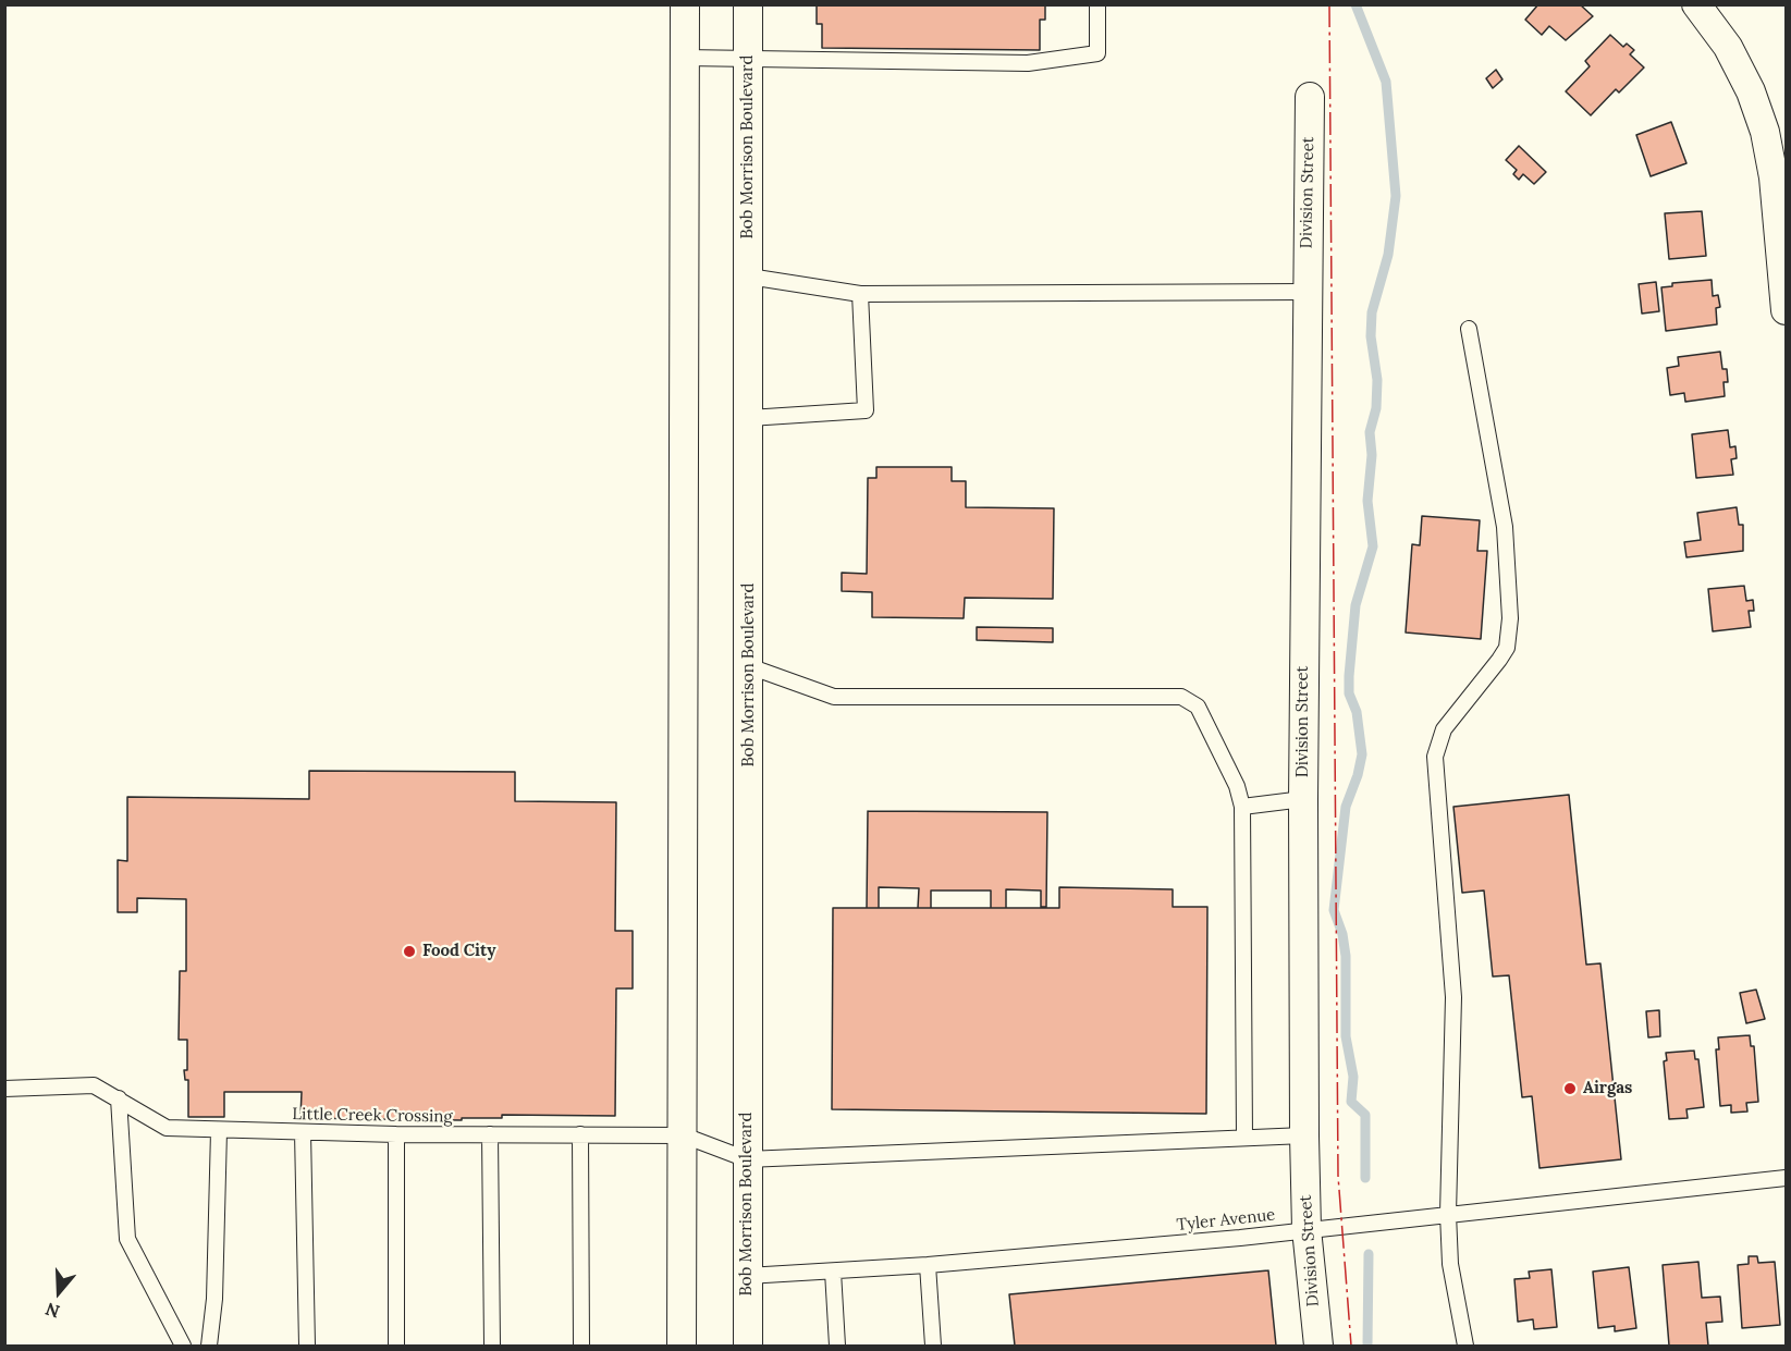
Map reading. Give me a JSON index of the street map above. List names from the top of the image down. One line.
{"streets":{"street":["Bob Morrison Boulevard","Division Street"],"lane":["Little Creek Crossing","Tyler Avenue"]},"crossings":[["Bob Morrison Boulevard","Little Creek Crossing"],["Bob Morrison Boulevard","Tyler Avenue"],["Division Street","Tyler Avenue"]],"places":["Food City","Airgas"],"north":"bottom"}
